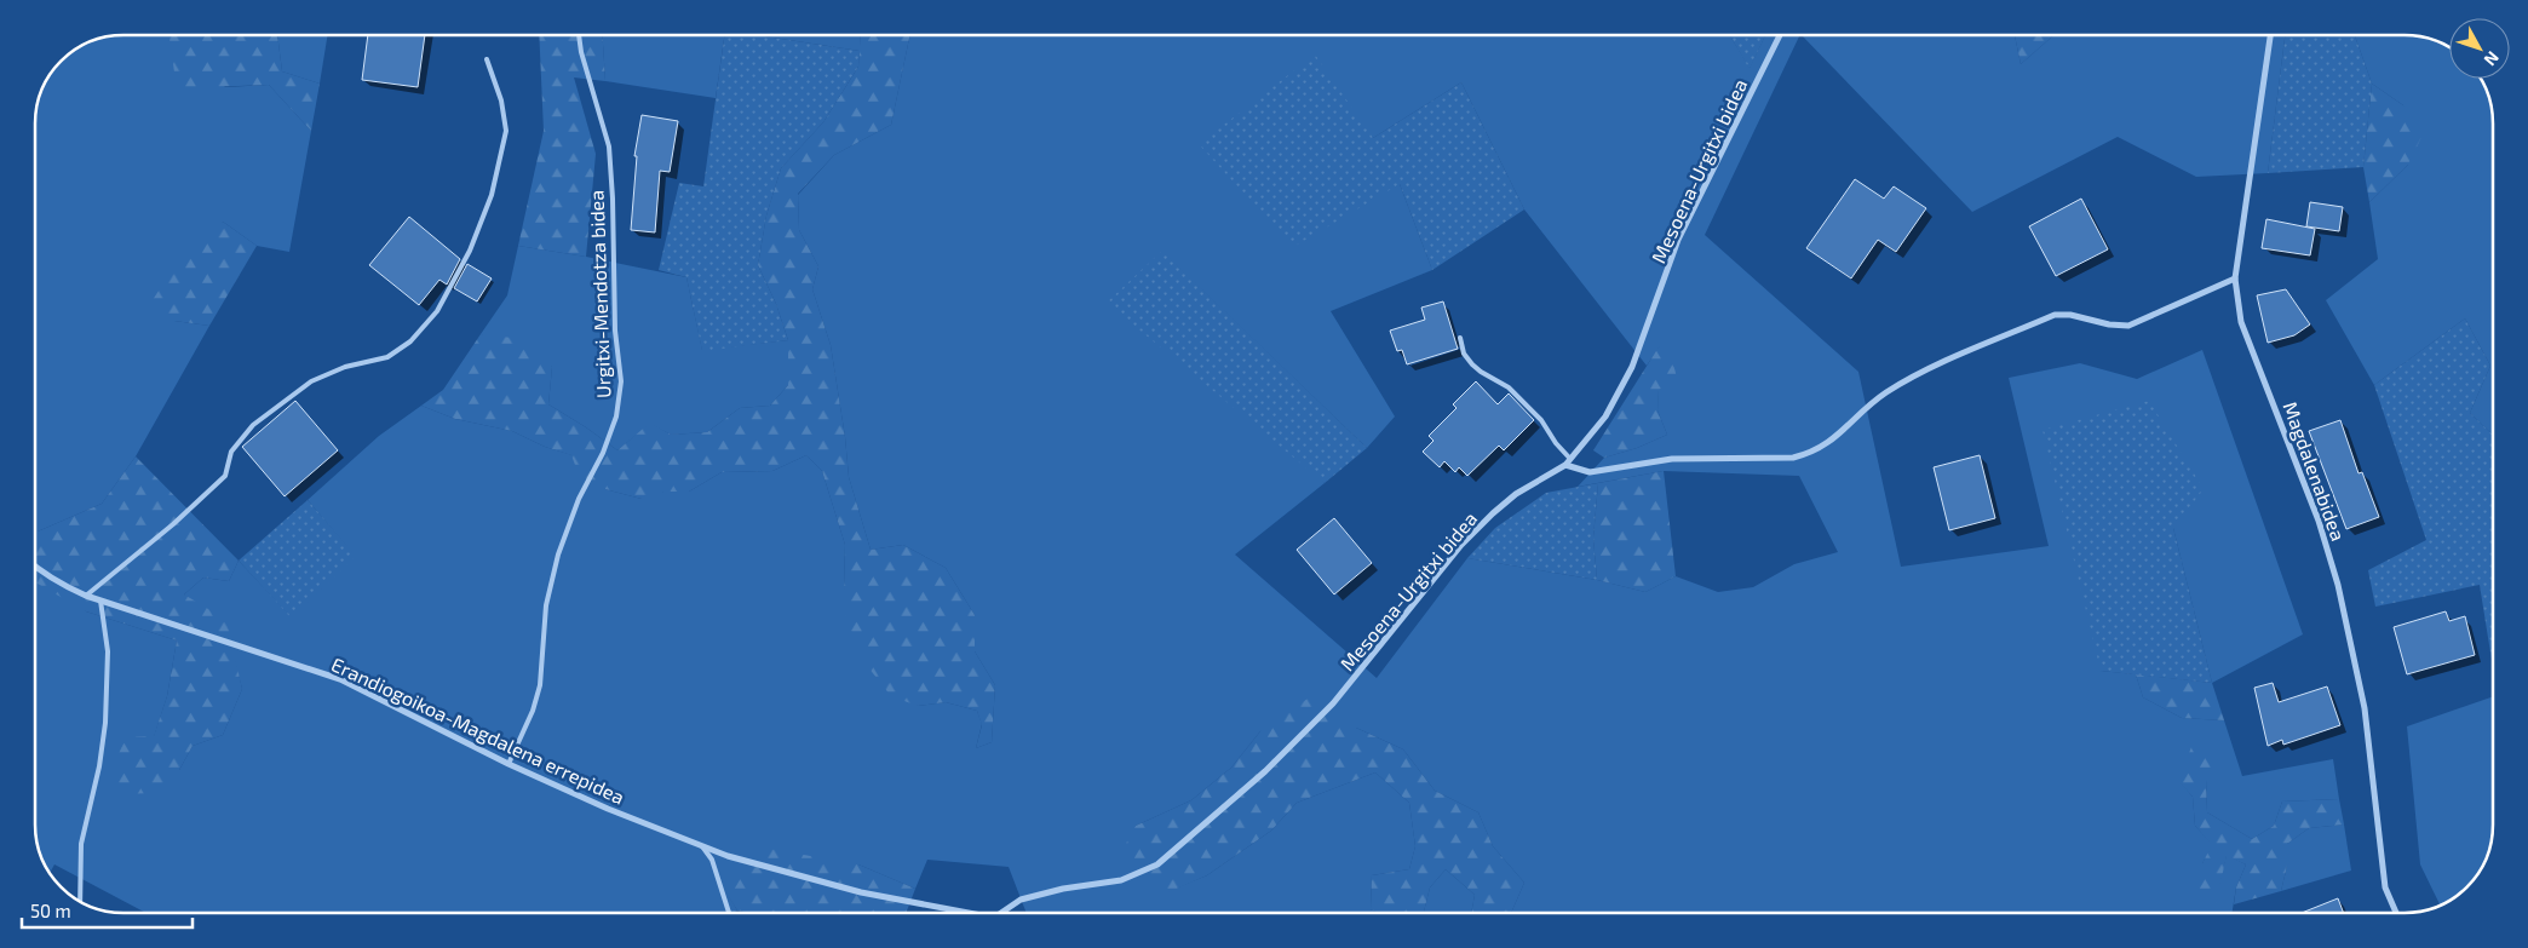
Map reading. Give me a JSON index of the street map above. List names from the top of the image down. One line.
{"streets":{"street":["Mesoena-Urgitxi bidea","Magdalenabidea","Erandiogoikoa-Magdalena errepidea"],"lane":["Urgitxi-Mendotza bidea"]},"crossings":[["Urgitxi-Mendotza bidea","Erandiogoikoa-Magdalena errepidea"]],"scale_bar":"50 m","north":"bottom right"}
